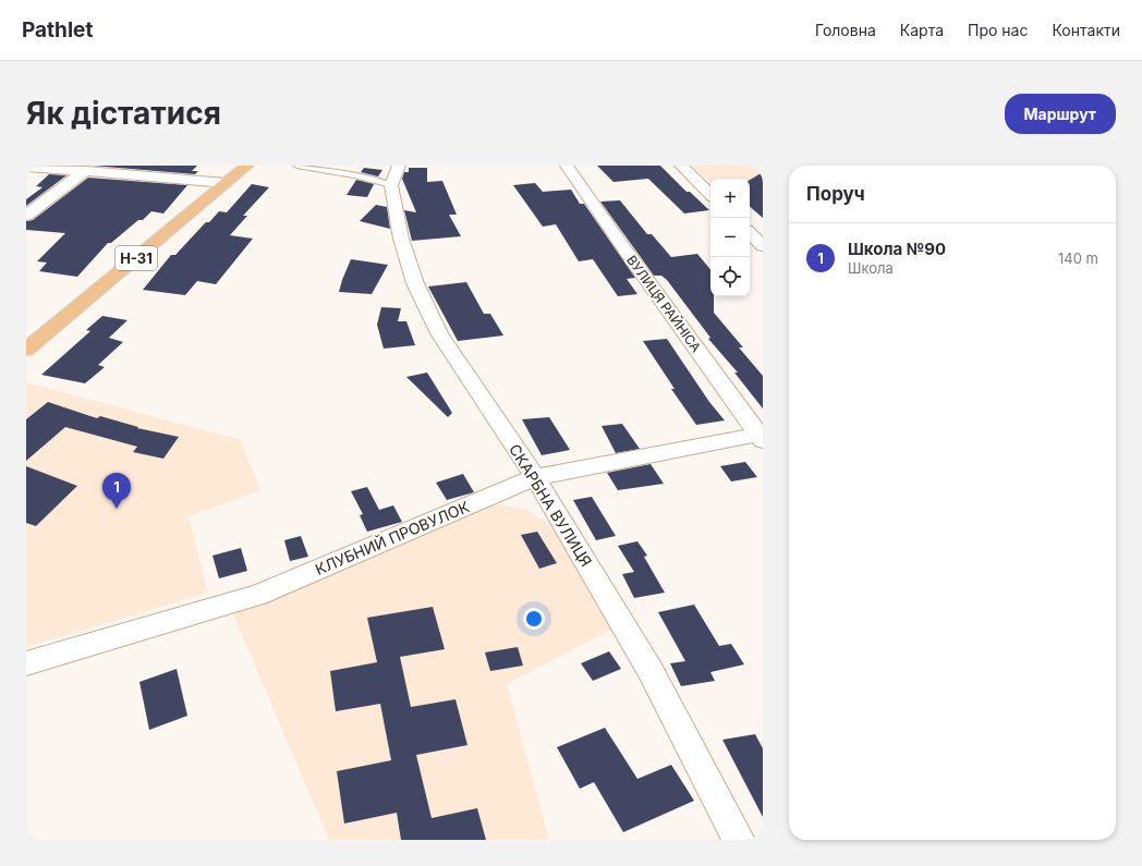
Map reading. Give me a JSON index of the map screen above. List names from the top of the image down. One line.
{"streets":{"main road":["Н-31"],"street":["ВУЛИЦЯ РАЙНІСА","СКАРБНА ВУЛИЦЯ","КЛУБНИЙ ПРОВУЛОК"]},"crossings":[["ВУЛИЦЯ РАЙНІСА","КЛУБНИЙ ПРОВУЛОК"],["СКАРБНА ВУЛИЦЯ","КЛУБНИЙ ПРОВУЛОК"]],"page":{"header":"Pathlet","nav":["Головна","Карта","Про нас","Контакти"],"buttons":"Маршрут","title":"Як дістатися","heading":"Поруч","map_buttons":["+","−"],"list":[{"mark":"1","name":"Школа №90","note":"Школа","value":"140 m"}],"pins":"1"}}
